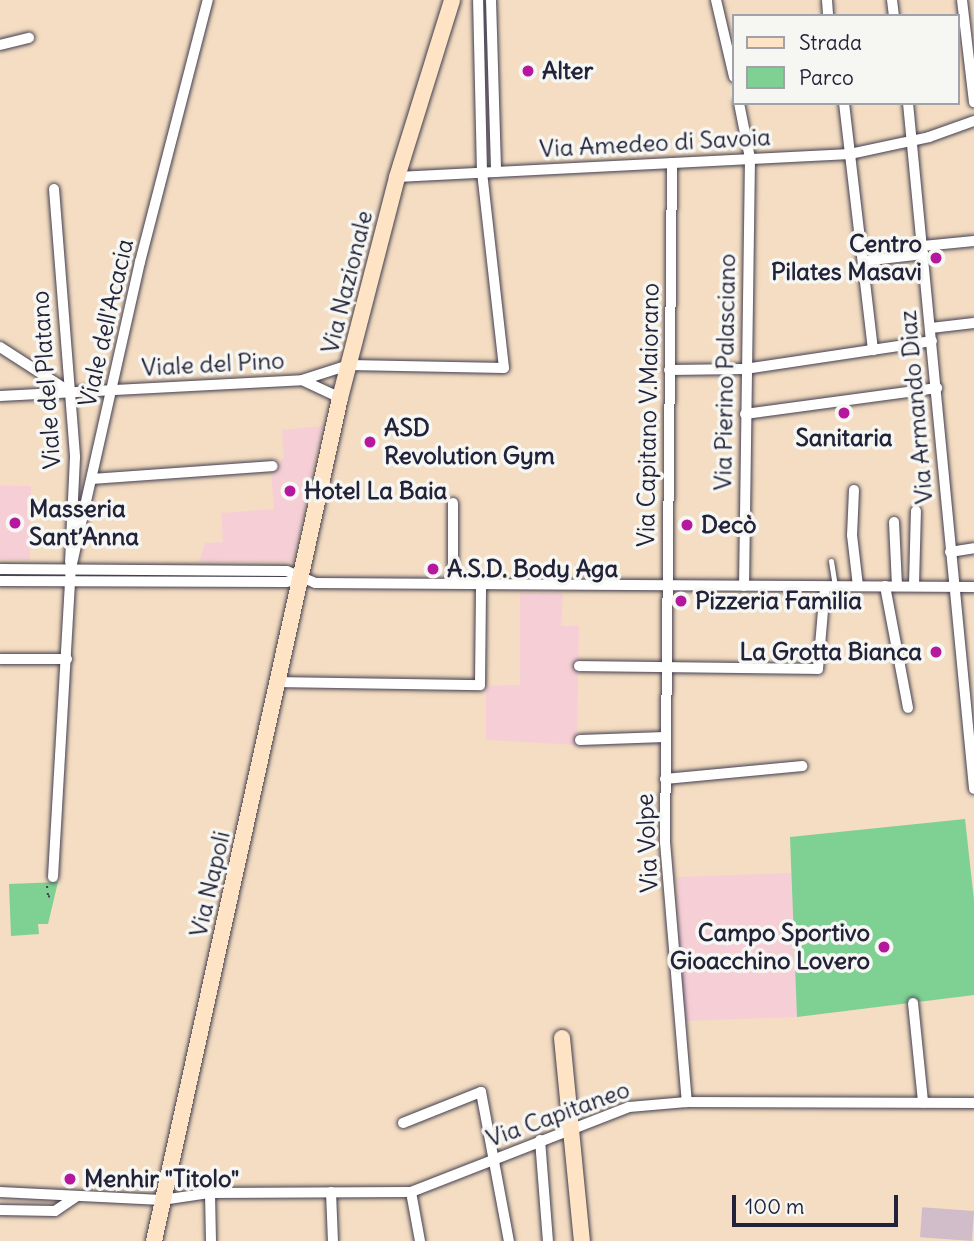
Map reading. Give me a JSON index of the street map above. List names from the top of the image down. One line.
{"streets":{"street":["Via Amedeo di Savoia","Via Nazionale","Viale dell'Acacia","Viale del Pino","Via Pierino Palasciano","Viale del Platano","Via Armando Diaz","Via Capitano V.Maiorano","Via Volpe","Via Napoli","Via Capitaneo"]},"crossings":[["Via Amedeo di Savoia","Via Nazionale"],["Via Amedeo di Savoia","Viale del Pino"],["Via Amedeo di Savoia","Via Pierino Palasciano"],["Via Amedeo di Savoia","Via Armando Diaz"],["Via Amedeo di Savoia","Via Capitano V.Maiorano"],["Via Nazionale","Viale del Pino"],["Via Nazionale","Via Napoli"],["Viale dell'Acacia","Viale del Pino"],["Viale dell'Acacia","Viale del Platano"],["Viale del Pino","Viale del Platano"],["Via Capitano V.Maiorano","Via Volpe"],["Via Volpe","Via Capitaneo"],["Via Napoli","Via Capitaneo"]],"places":["Alter","Centro Pilates Masavi","Sanitaria","ASD Revolution Gym","Hotel La Baia","Masseria Sant’Anna","Decò","A.S.D. Body Aga","Pizzeria Familia","La Grotta Bianca","Campo Sportivo Gioacchino Lovero","Menhir \"Titolo\""],"legend":["Strada","Parco"],"scale_bar":"100 m"}
